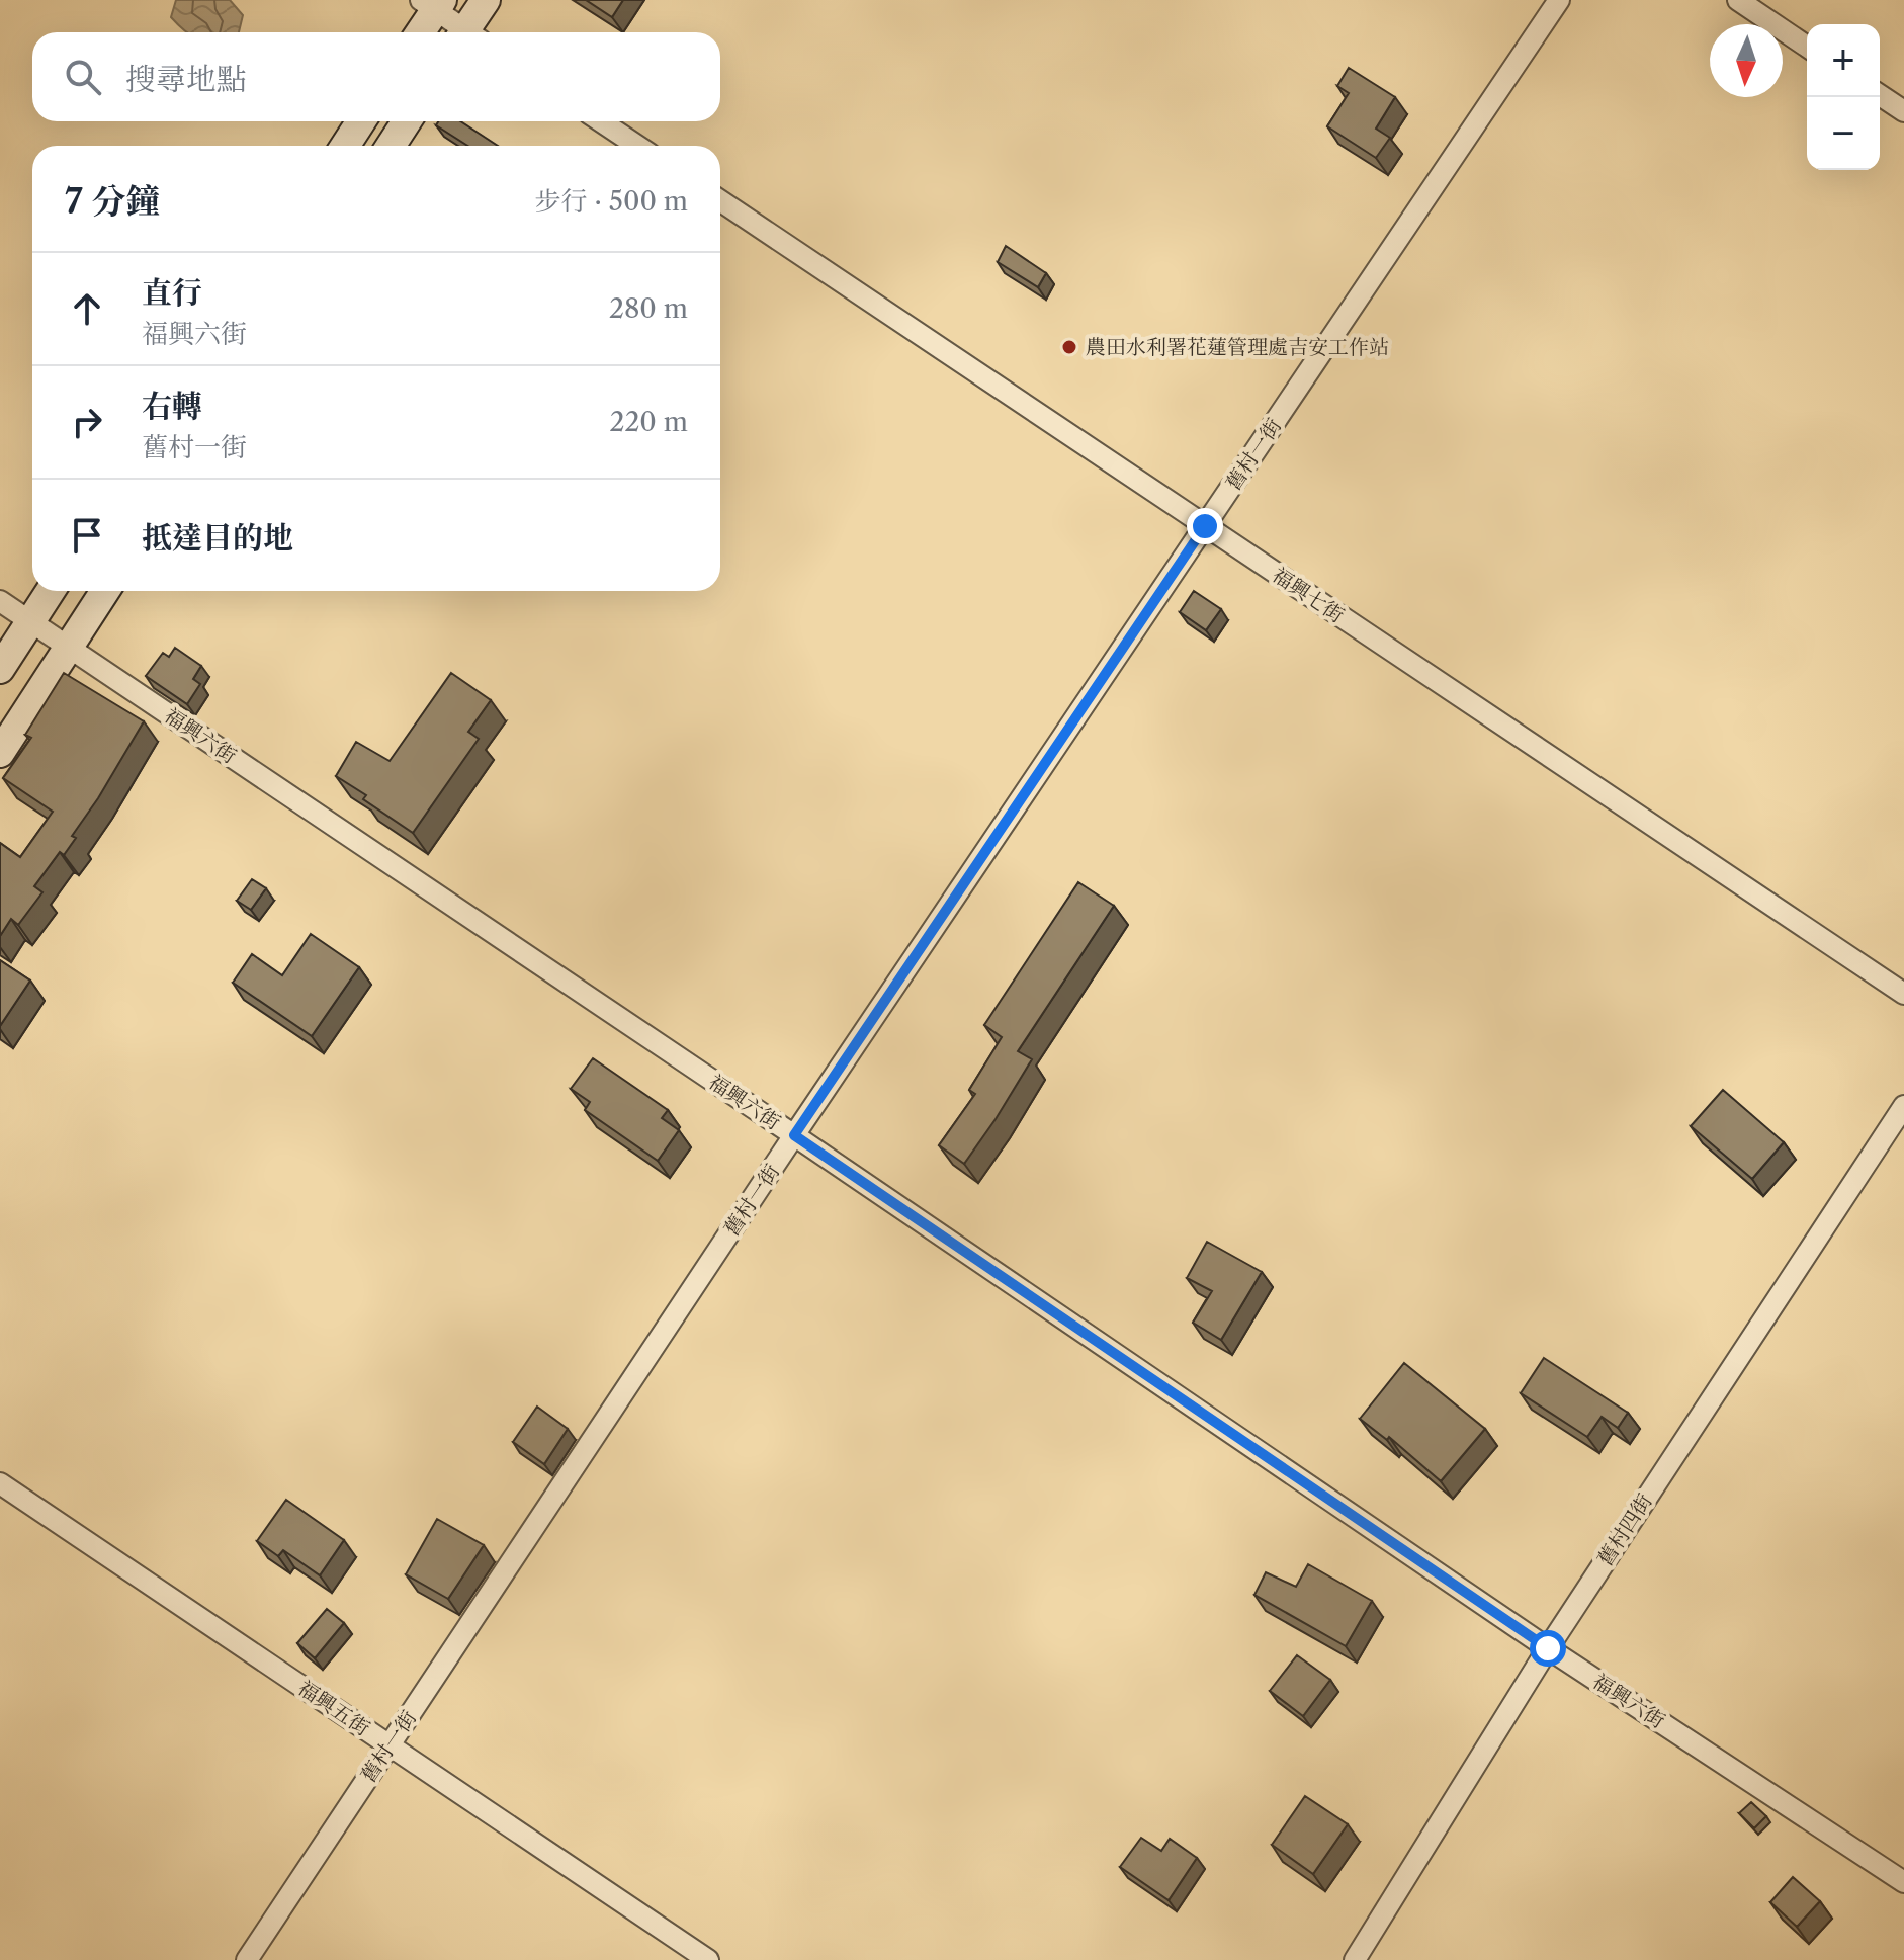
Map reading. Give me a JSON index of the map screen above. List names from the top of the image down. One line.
{"streets":{"street":["舊村一街","福興七街","福興六街","舊村四街","福興五街"]},"crossings":[["舊村一街","福興七街"],["舊村一街","福興六街"],["舊村一街","福興五街"],["福興六街","舊村四街"]],"places":["農田水利署花蓮管理處吉安工作站"],"north":"bottom","page":{"map_buttons":["+","−"],"search":"搜尋地點","heading":["7 分鐘","步行 · 500 m"],"list":[["直行","福興六街","280 m"],["右轉","舊村一街","220 m"],"抵達目的地"]}}
